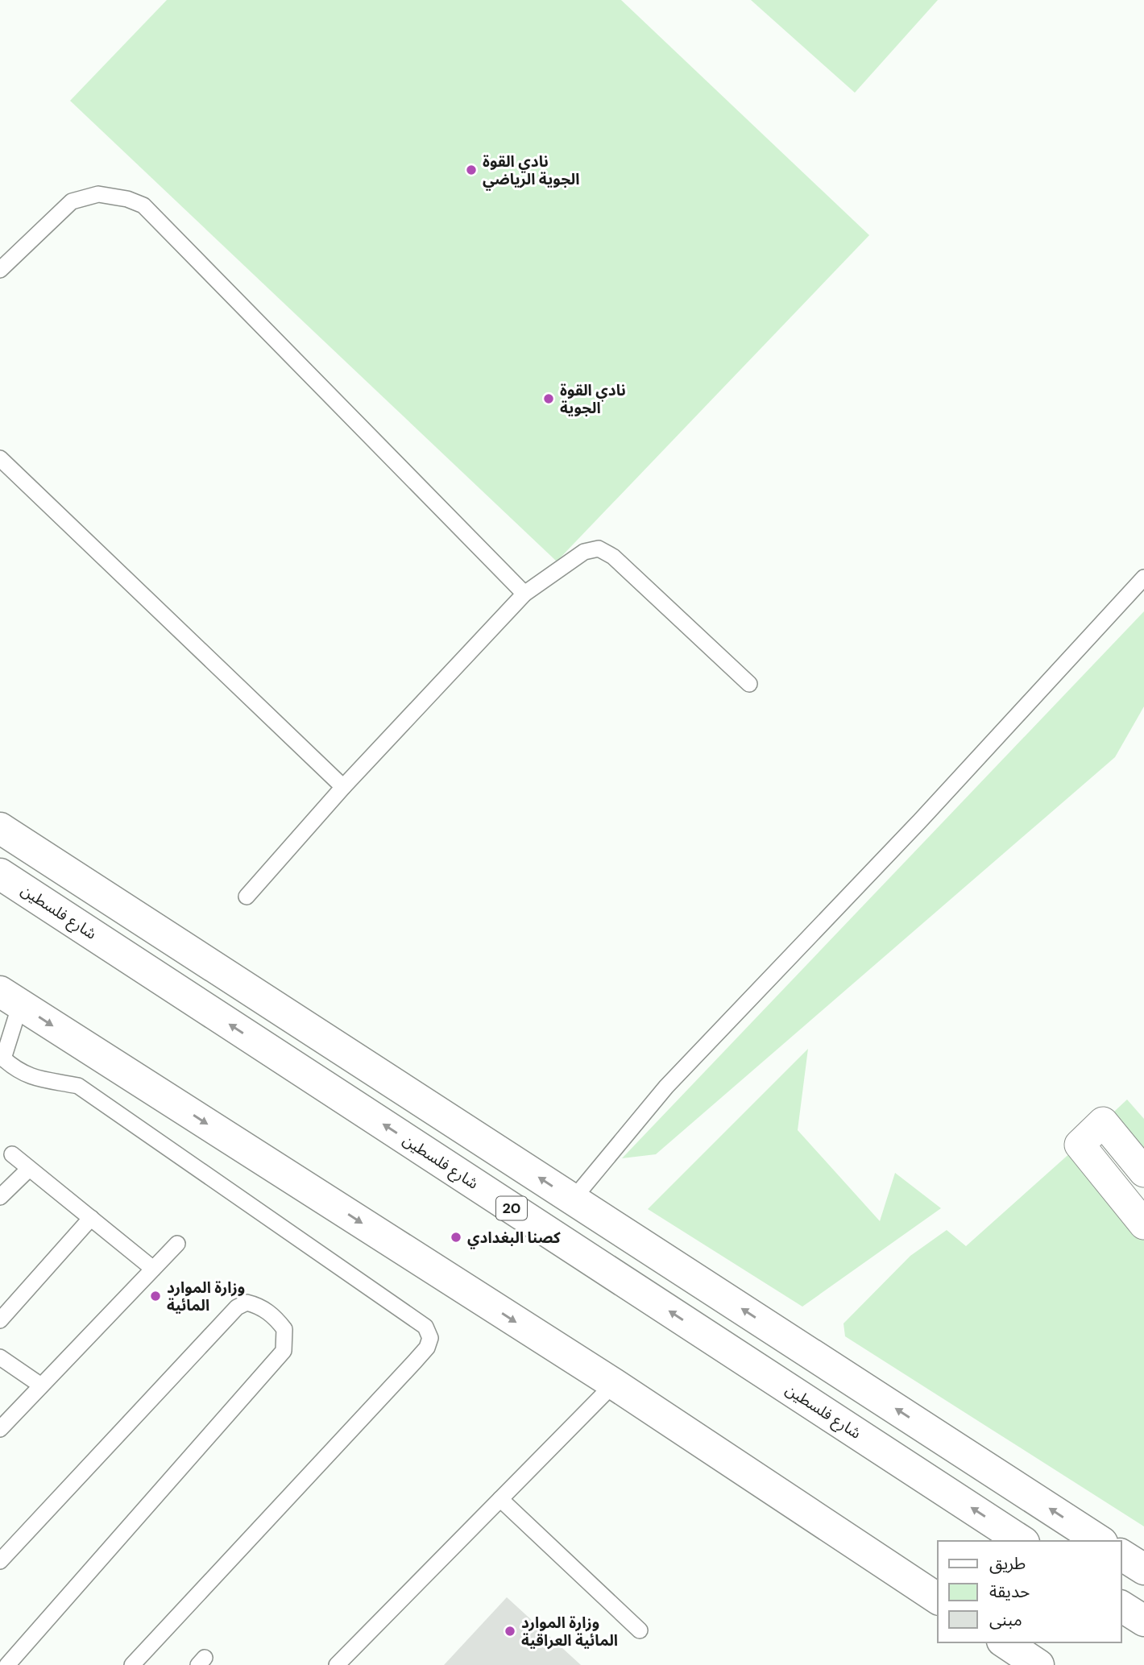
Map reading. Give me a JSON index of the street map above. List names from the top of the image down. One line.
{"streets":{"main road":["شارع فلسطين","20"]},"places":["نادي القوة الجوية الرياضي","نادي القوة الجوية","كصنا البغدادي","وزارة الموارد المائية","وزارة الموارد المائية العراقية"],"legend":["طريق","حديقة","مبنى"]}
